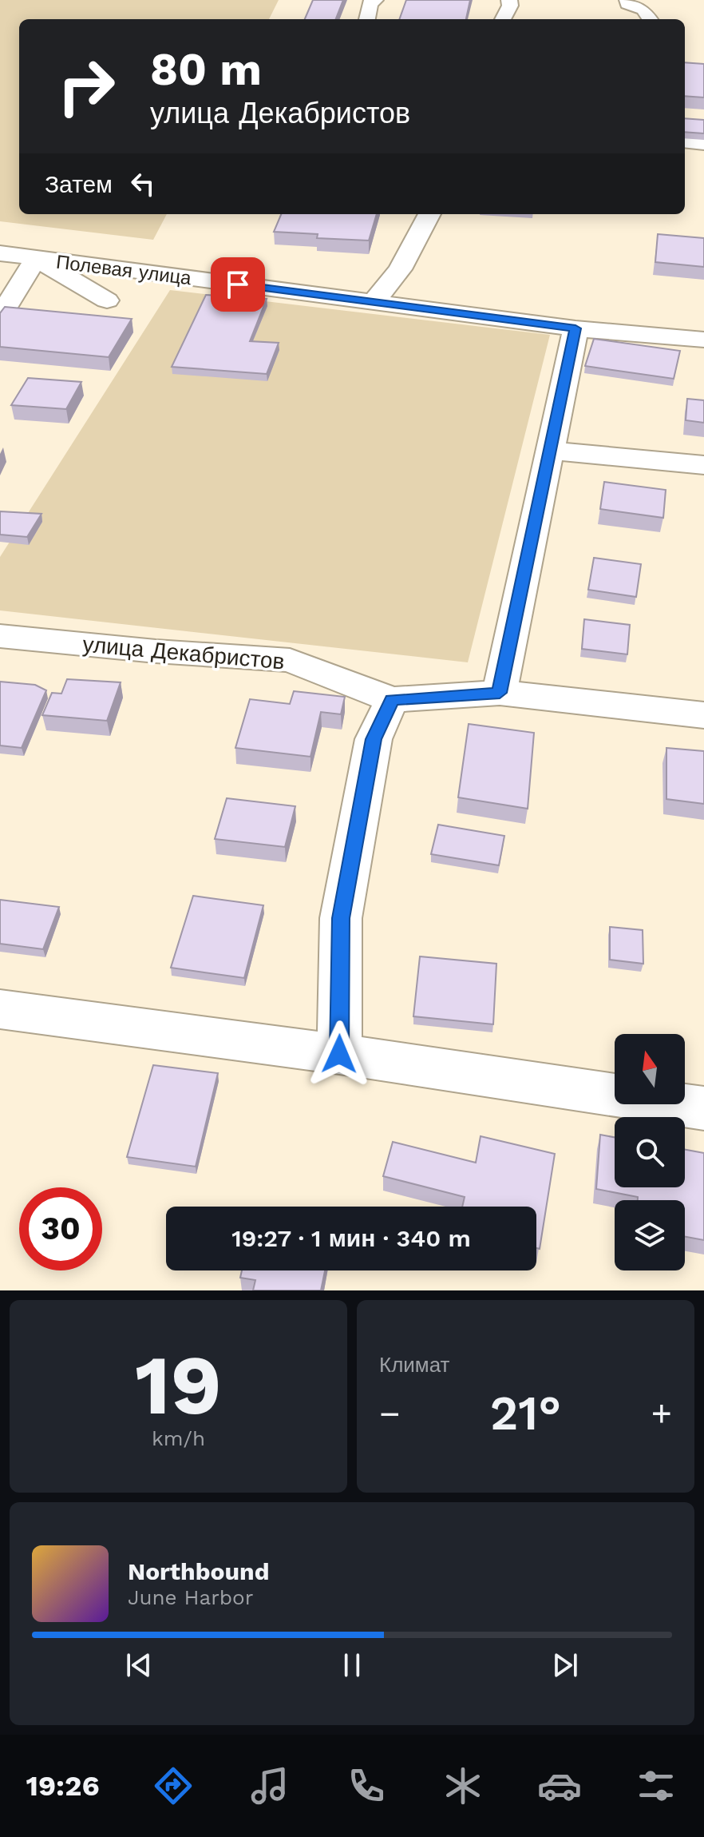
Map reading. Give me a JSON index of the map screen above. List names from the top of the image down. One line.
{"streets":{"street":["Полевая улица","улица Декабристов"]},"north":"top","page":{"turn":["80 m","улица Декабристов"],"then":"Затем","limit":"30","trip":"19:27 · 1 мин · 340 m","tile":[["19","km/h"],"Климат"],"heat":["−","21°","+"],"song":["Northbound","June Harbor"],"tabs":"19:26"}}
